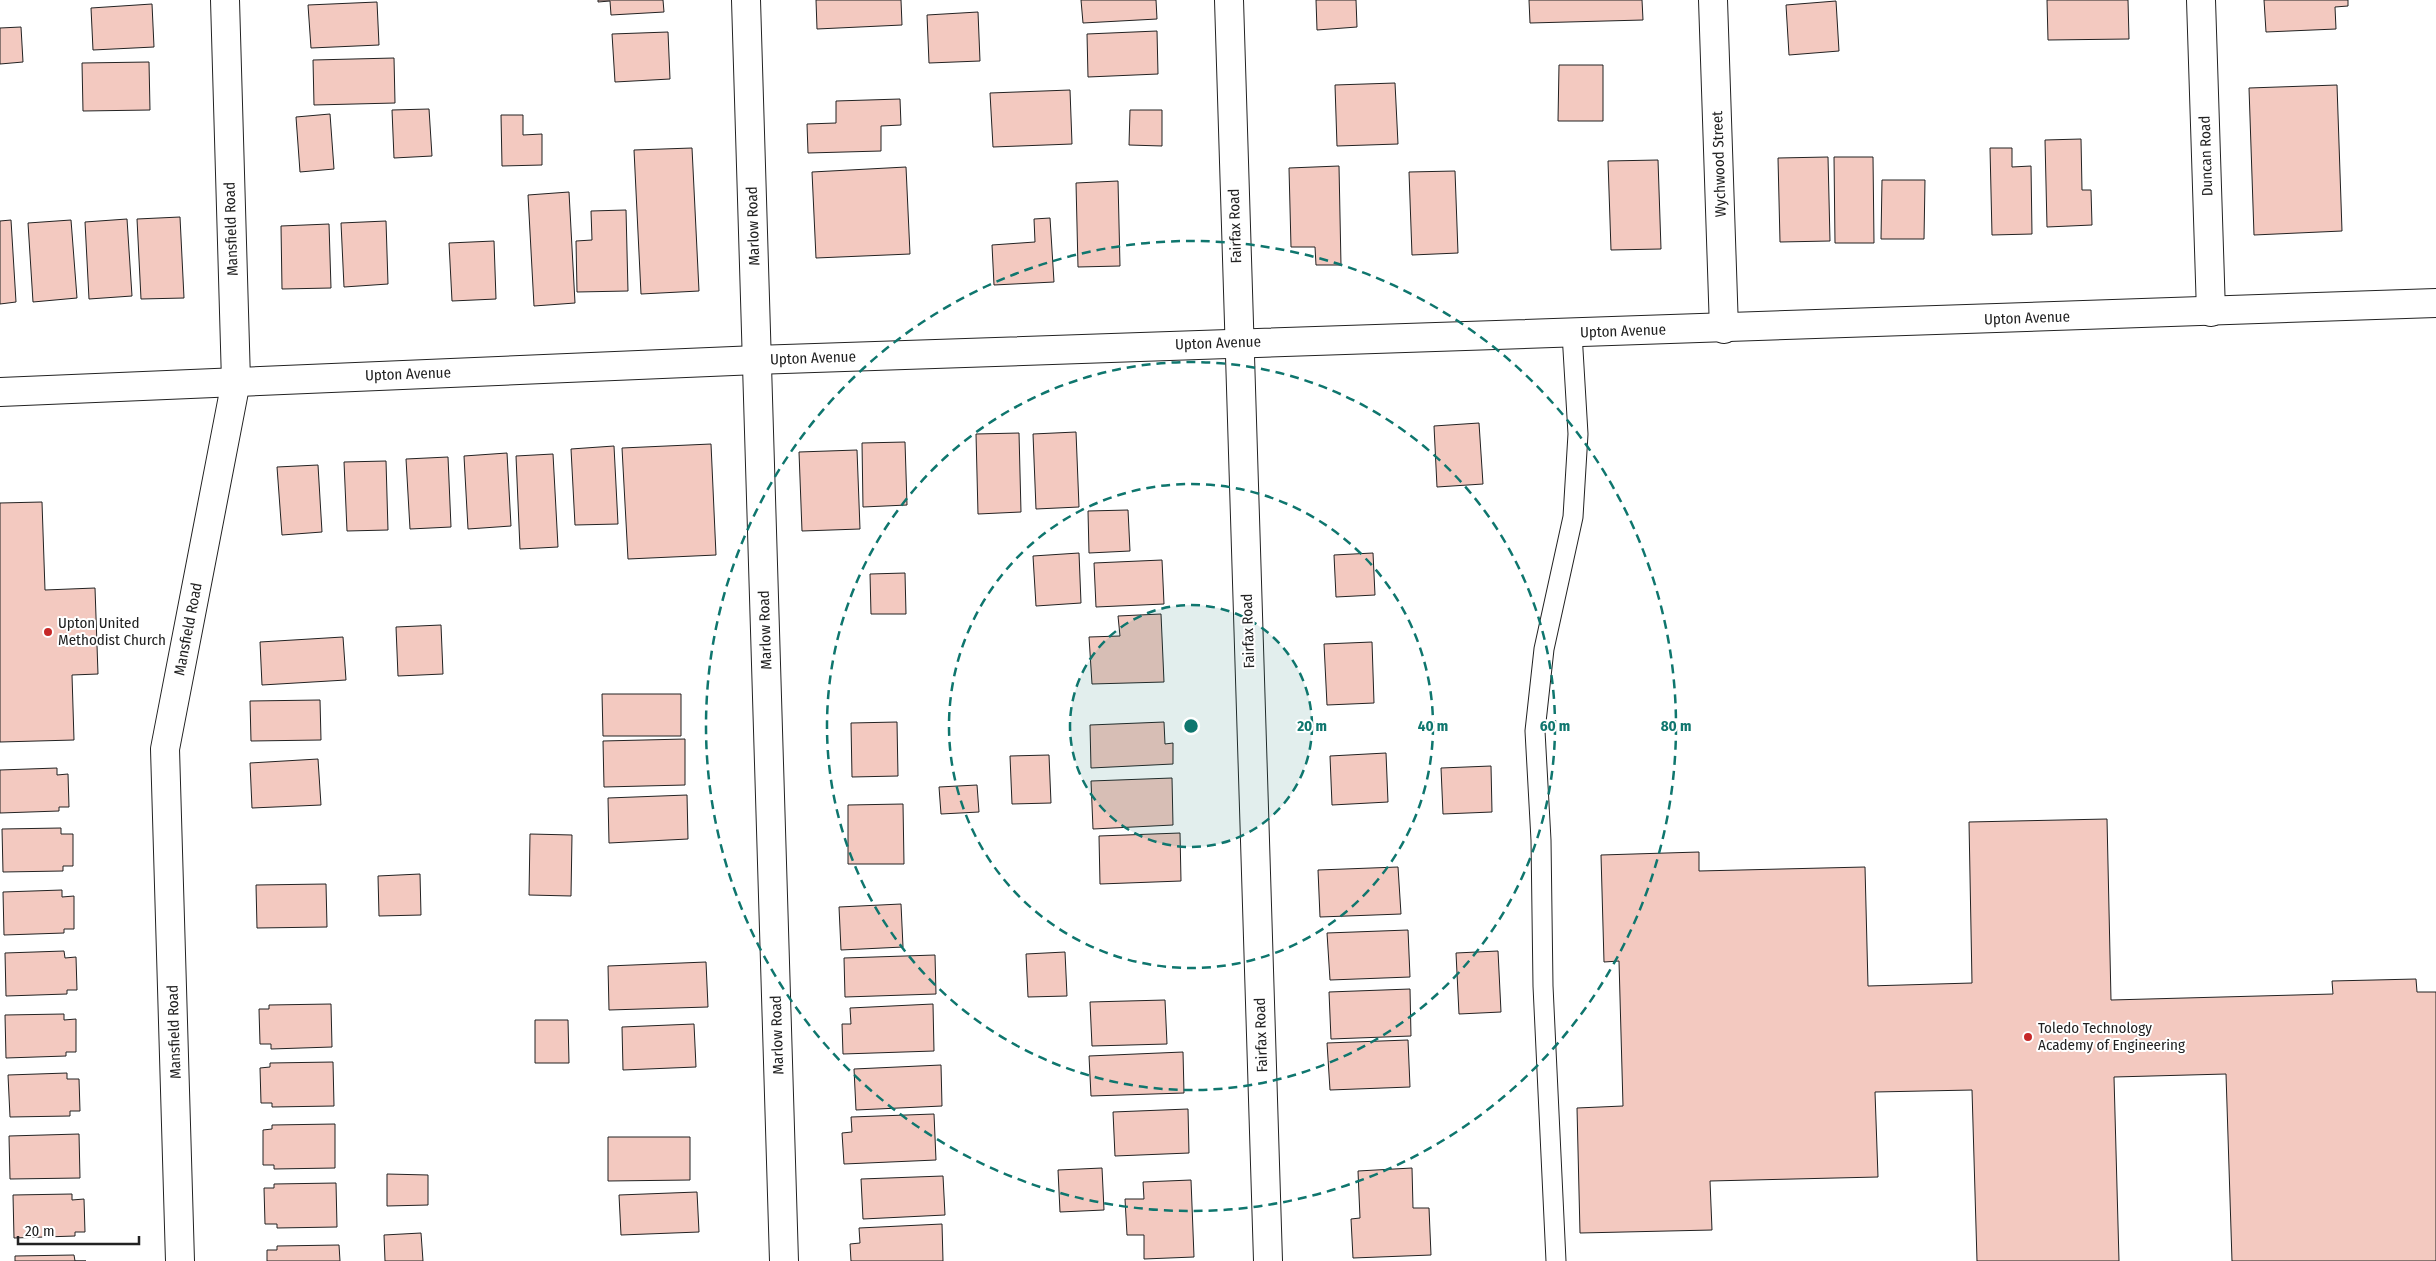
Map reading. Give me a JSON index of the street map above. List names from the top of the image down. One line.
{"streets":{"street":["Duncan Road","Wychwood Street","Marlow Road","Fairfax Road","Mansfield Road","Upton Avenue"]},"crossings":[["Duncan Road","Upton Avenue"],["Wychwood Street","Upton Avenue"],["Marlow Road","Upton Avenue"],["Fairfax Road","Upton Avenue"],["Mansfield Road","Upton Avenue"]],"places":["Upton United Methodist Church","Toledo Technology Academy of Engineering"],"scale_bar":"20 m","rings":["20 m","40 m","60 m","80 m"]}
